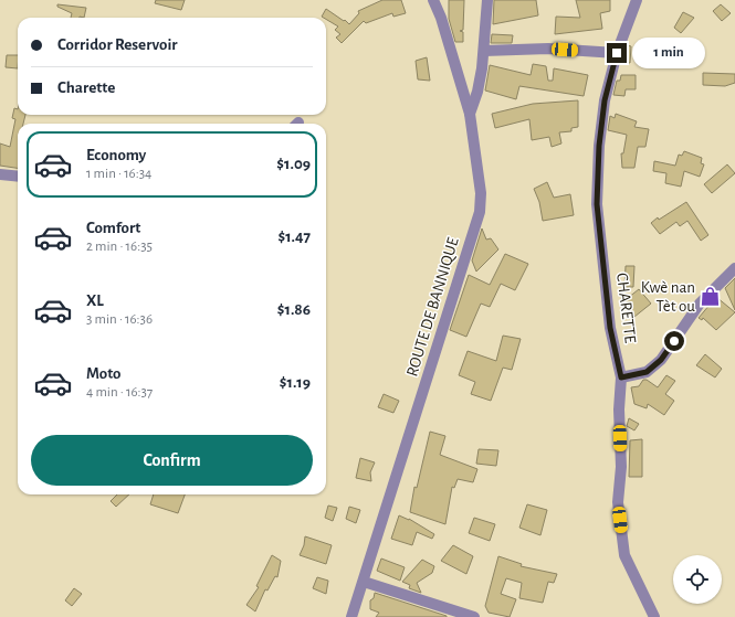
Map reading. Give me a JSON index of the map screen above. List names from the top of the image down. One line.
{"streets":{"street":["ROUTE DE BANNIQUE","CHARETTE"]},"places":{"shop":["Kwè nan Tèt ou"]},"page":{"banner":["Corridor Reservoir","Charette"],"bubble":"1 min","list":[{"name":"Economy","note":"1 min · 16:34","value":"$1.09"},{"name":"Comfort","note":"2 min · 16:35","value":"$1.47"},{"name":"XL","note":"3 min · 16:36","value":"$1.86"},{"name":"Moto","note":"4 min · 16:37","value":"$1.19"}],"buttons":"Confirm"}}
